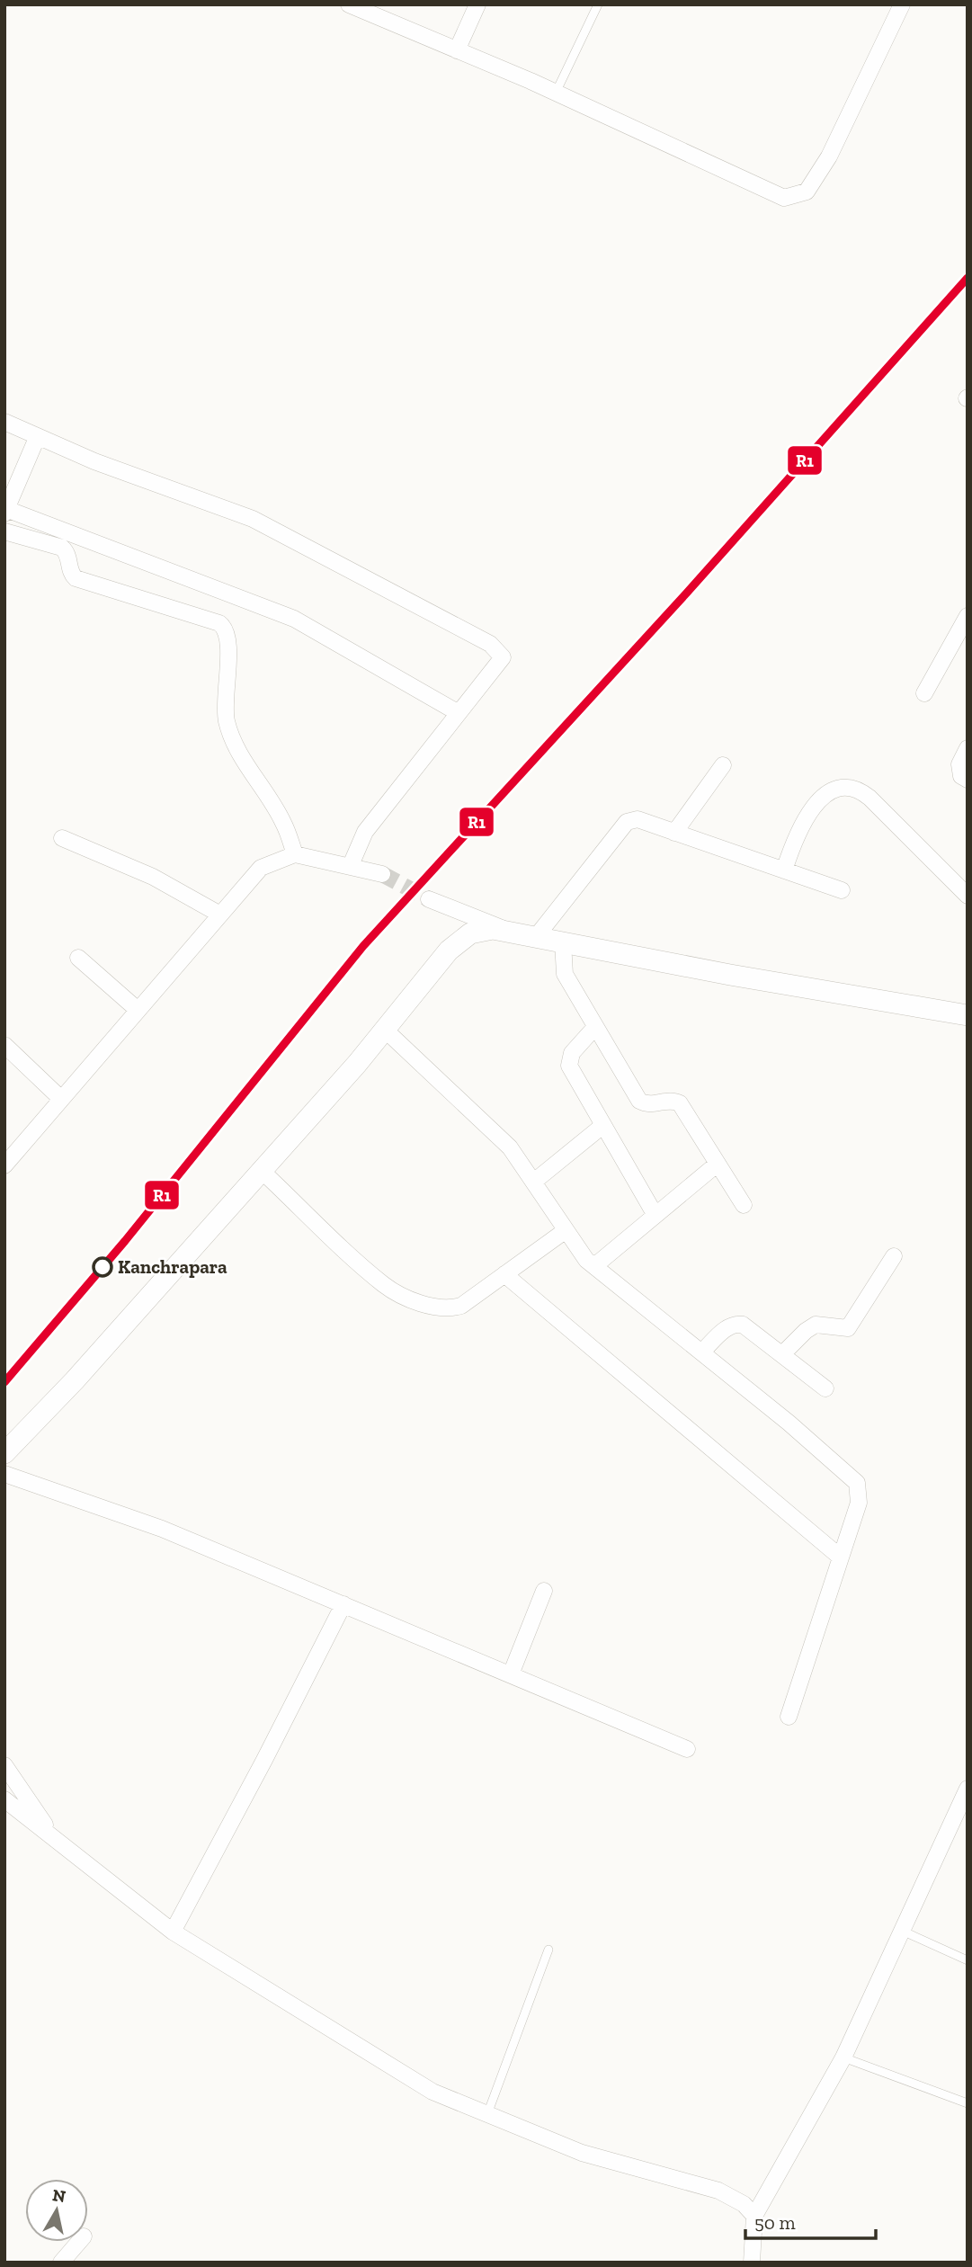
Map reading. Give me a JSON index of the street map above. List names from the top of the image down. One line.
{"places":["Kanchrapara"],"lines":["transit line R1"],"scale_bar":"50 m","north":"top"}
